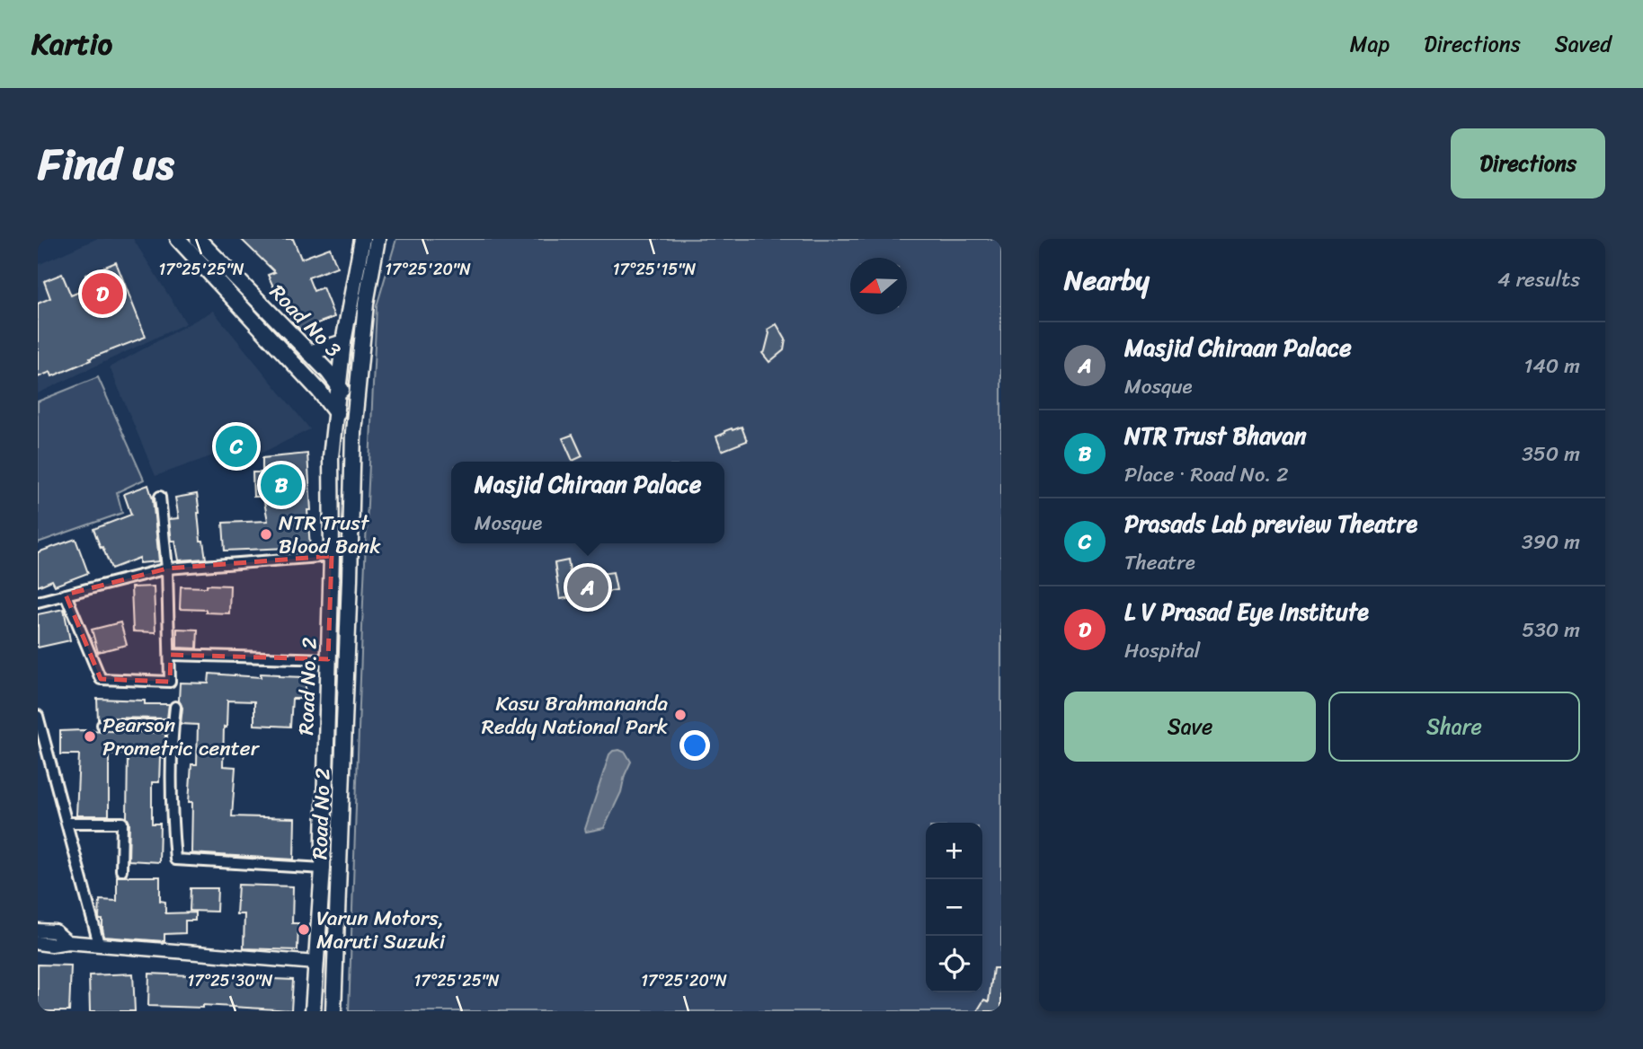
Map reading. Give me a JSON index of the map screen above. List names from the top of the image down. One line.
{"streets":{"main road":["Road No 3","Road No. 2","Road No 2"]},"crossings":[["Road No 3","Road No. 2"]],"places":["NTR Trust Blood Bank","Kasu Brahmananda Reddy National Park","Pearson Prometric center","Varun Motors, Maruti Suzuki"],"north":"left","page":{"header":"Kartio","nav":["Map","Directions","Saved"],"title":"Find us","buttons":["Directions",["Save","Share"]],"heading":["Nearby","4 results"],"pins":["D","C","B","A"],"list":[{"mark":"A","name":"Masjid Chiraan Palace","note":"Mosque","value":"140 m"},{"mark":"B","name":"NTR Trust Bhavan","note":"Place · Road No. 2","value":"350 m"},{"mark":"C","name":"Prasads Lab preview Theatre","note":"Theatre","value":"390 m"},{"mark":"D","name":"L V Prasad Eye Institute","note":"Hospital","value":"530 m"}],"popup":["Masjid Chiraan Palace","Mosque"],"map_buttons":["+","−"]},"coordinates":["17°25'25\"N","17°25'20\"N","17°25'15\"N","17°25'30\"N"]}
